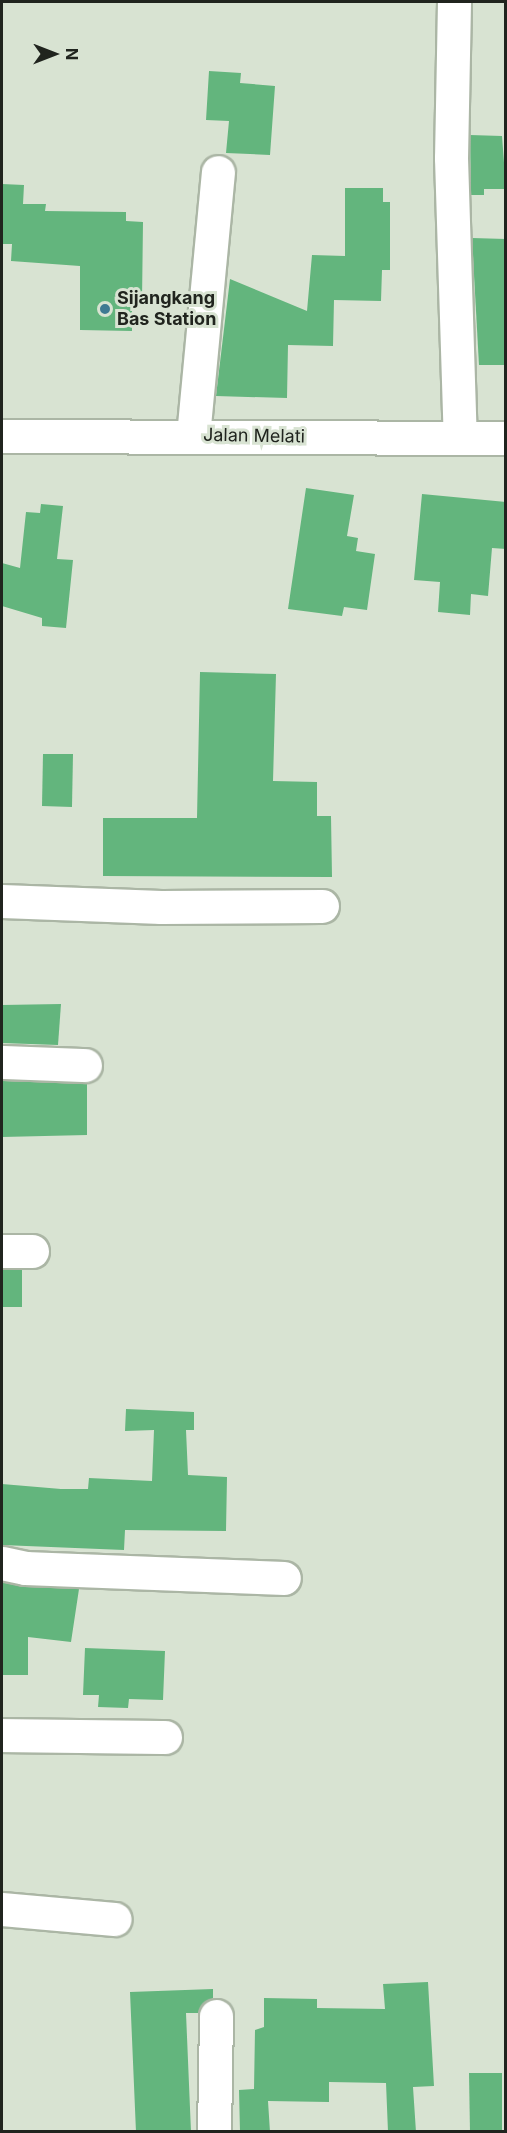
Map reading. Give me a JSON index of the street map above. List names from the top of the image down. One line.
{"streets":{"street":["Jalan Melati"]},"places":["Sijangkang Bas Station"],"north":"right"}
